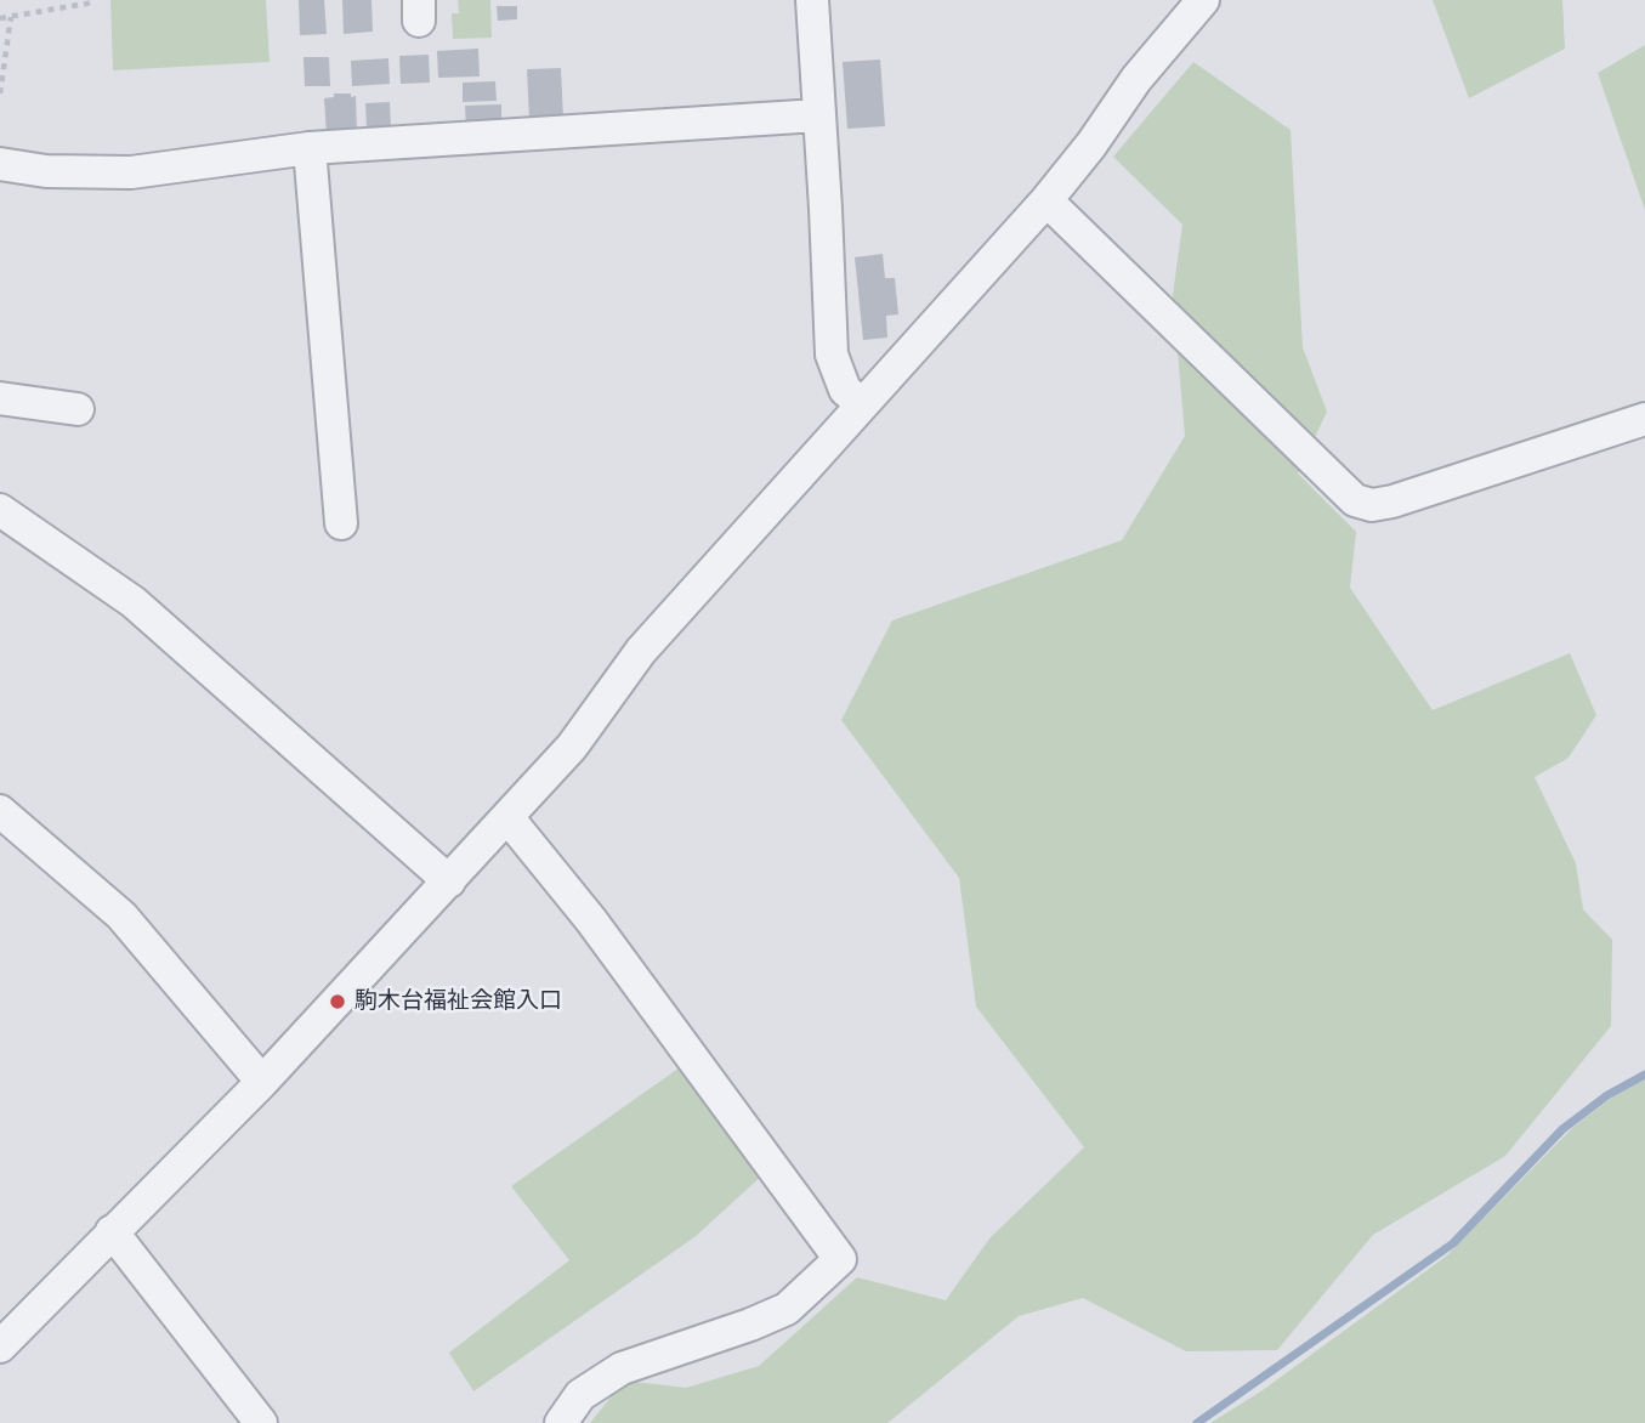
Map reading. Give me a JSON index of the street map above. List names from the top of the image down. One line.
{"places":["駒木台福祉会館入口"]}
